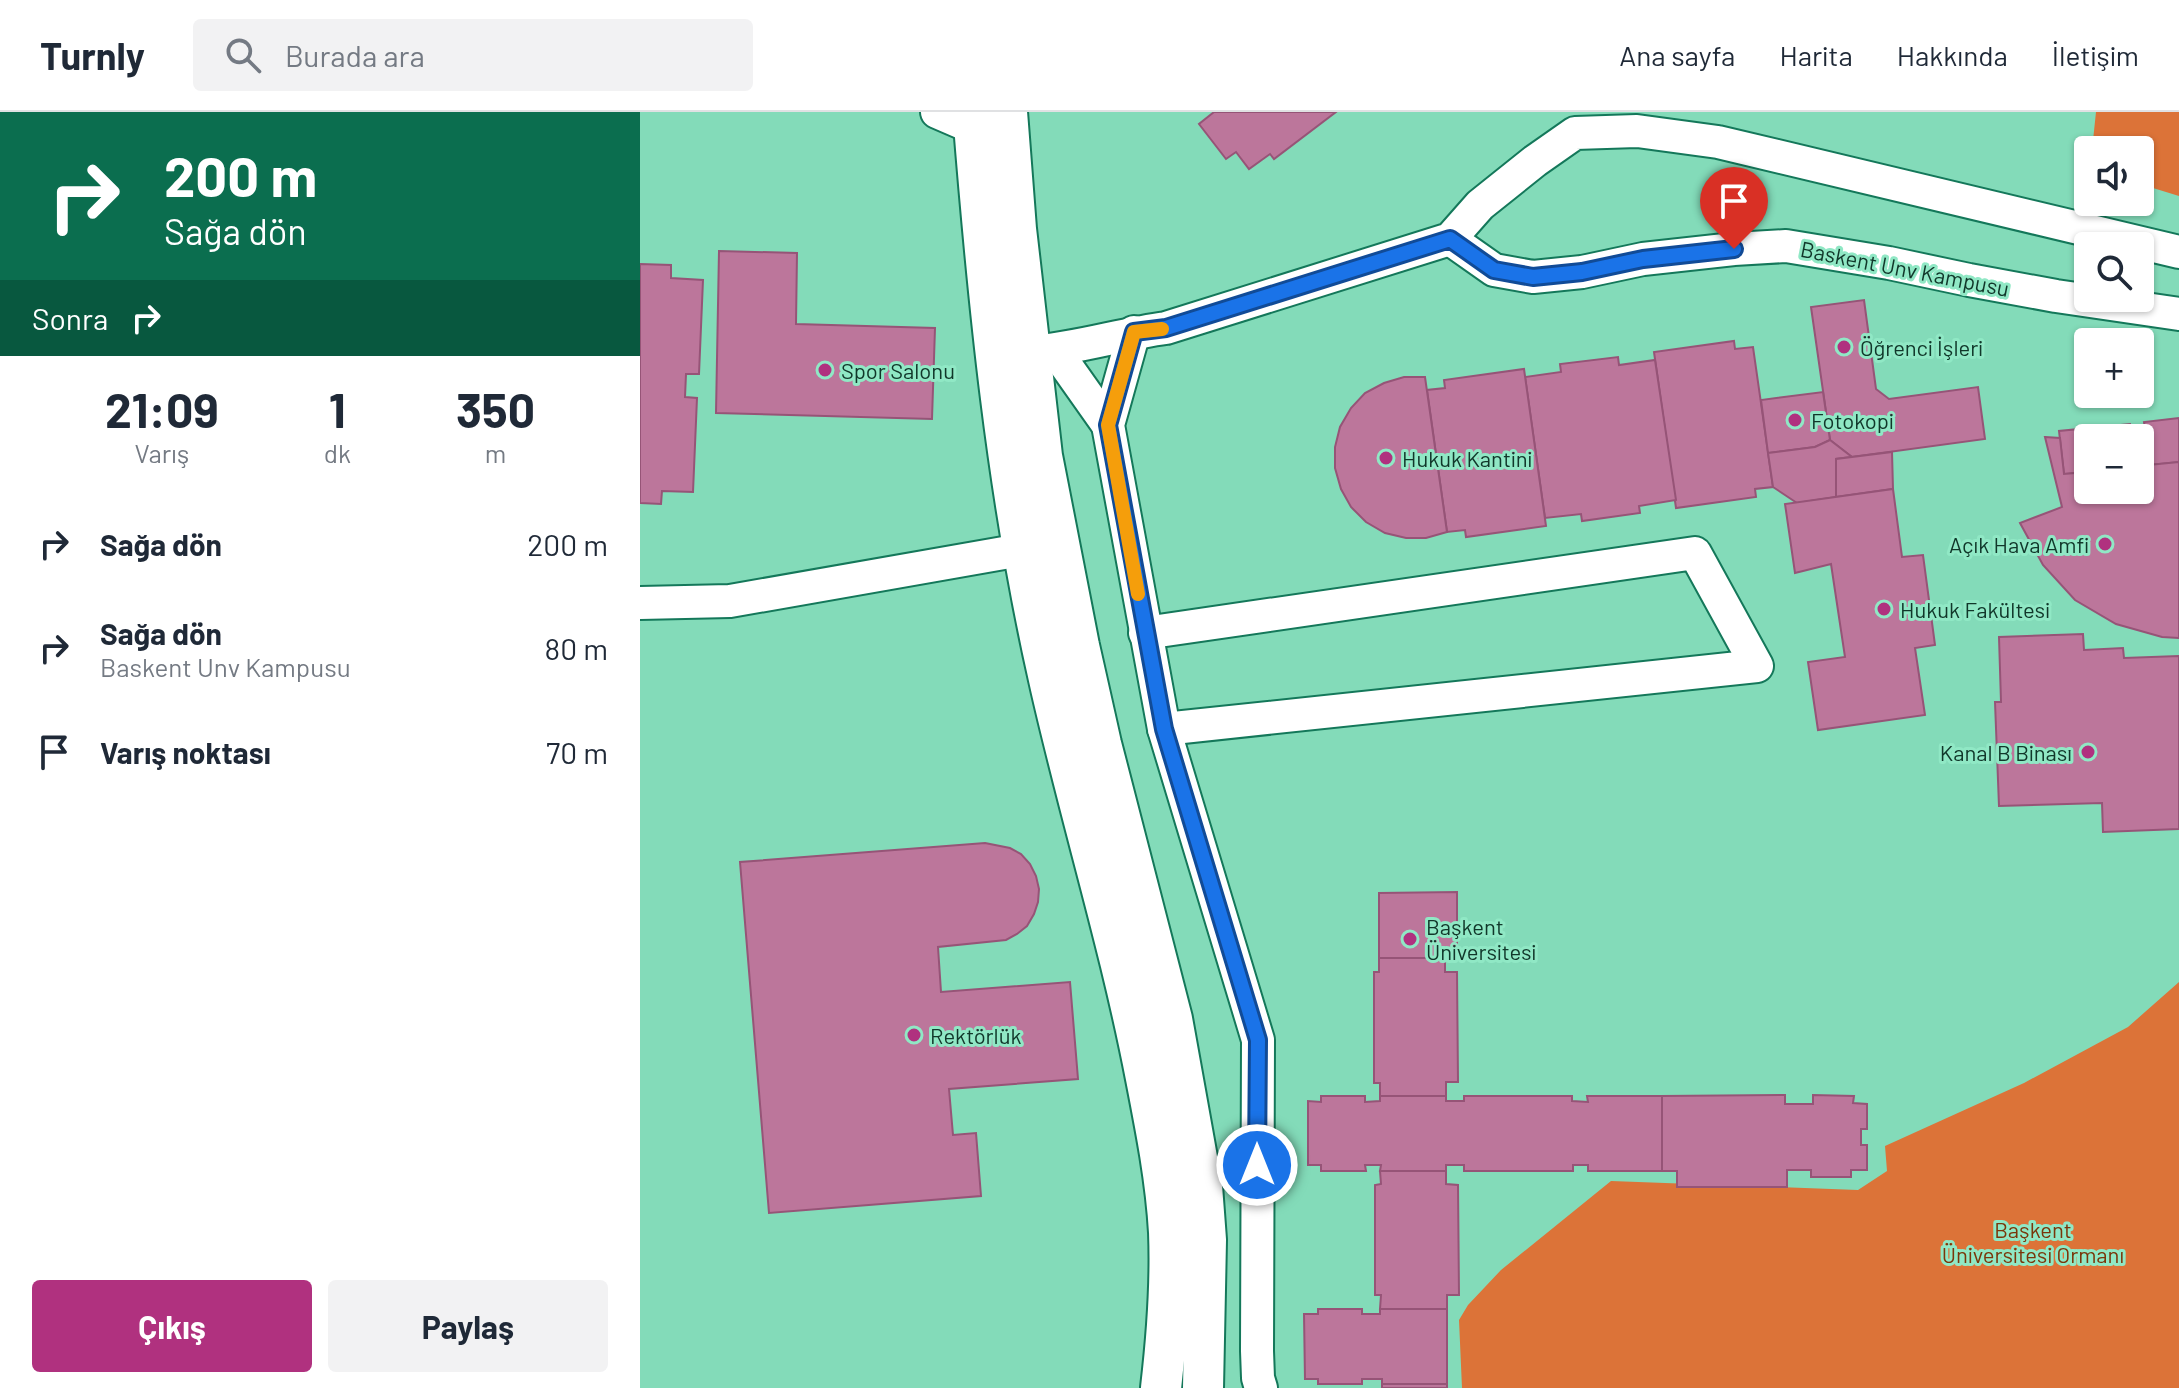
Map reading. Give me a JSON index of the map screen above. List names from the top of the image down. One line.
{"streets":{"street":["Baskent Unv Kampusu"]},"parks":["Başkent Üniversitesi Ormanı"],"places":["Öğrenci İşleri","Spor Salonu","Fotokopi","Hukuk Kantini","Açık Hava Amfi","Hukuk Fakültesi","Kanal B Binası","Başkent Üniversitesi","Rektörlük"],"page":{"header":"Turnly","search":"Burada ara","nav":["Ana sayfa","Harita","Hakkında","İletişim"],"turn":["200 m","Sağa dön"],"map_buttons":["+","−"],"then":"Sonra","eta":["21:09","Varış","1","dk","350","m"],"list":[{"name":"Sağa dön","value":"200 m"},{"name":"Sağa dön","note":"Baskent Unv Kampusu","value":"80 m"},{"name":"Varış noktası","value":"70 m"}],"buttons":["Çıkış","Paylaş"]}}
